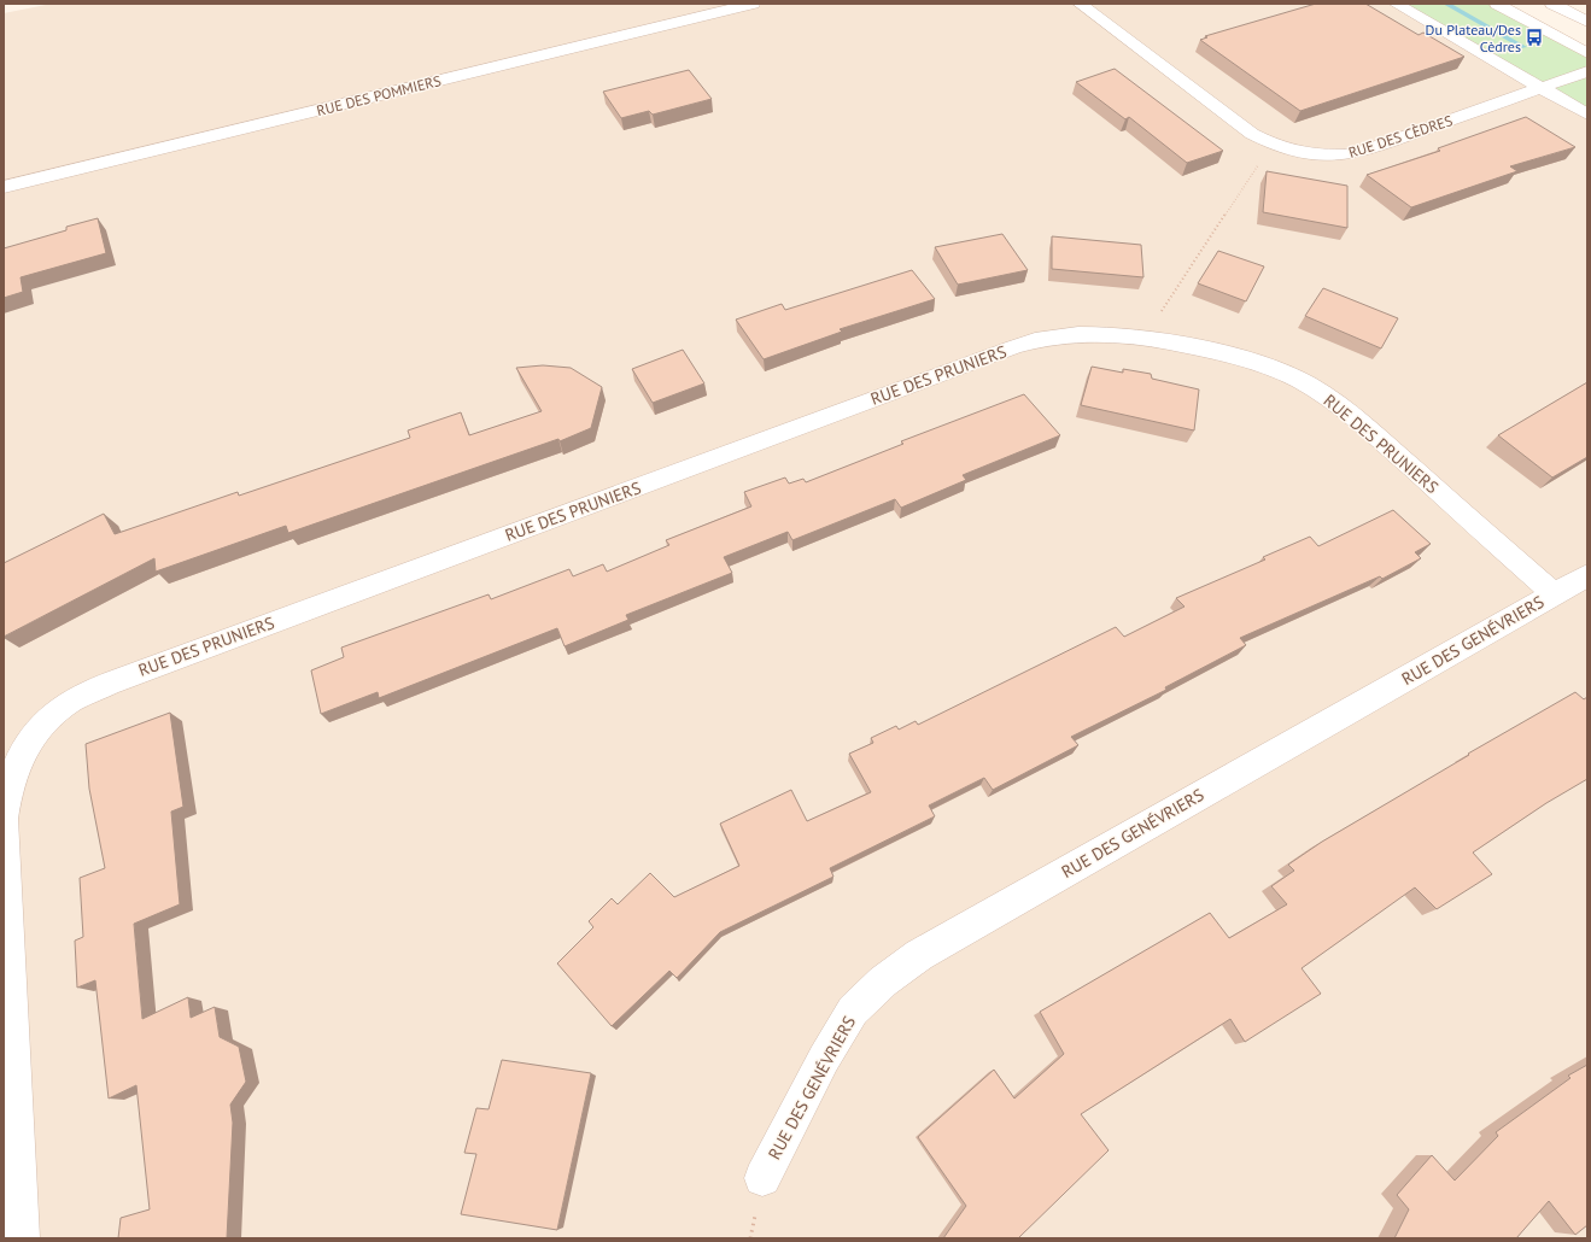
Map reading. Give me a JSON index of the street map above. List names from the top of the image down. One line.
{"streets":{"street":["RUE DES POMMIERS","RUE DES CÈDRES","RUE DES PRUNIERS","RUE DES GENÉVRIERS"]},"crossings":[["RUE DES PRUNIERS","RUE DES GENÉVRIERS"]],"places":{"bus stop":["Du Plateau/Des Cèdres"]}}
